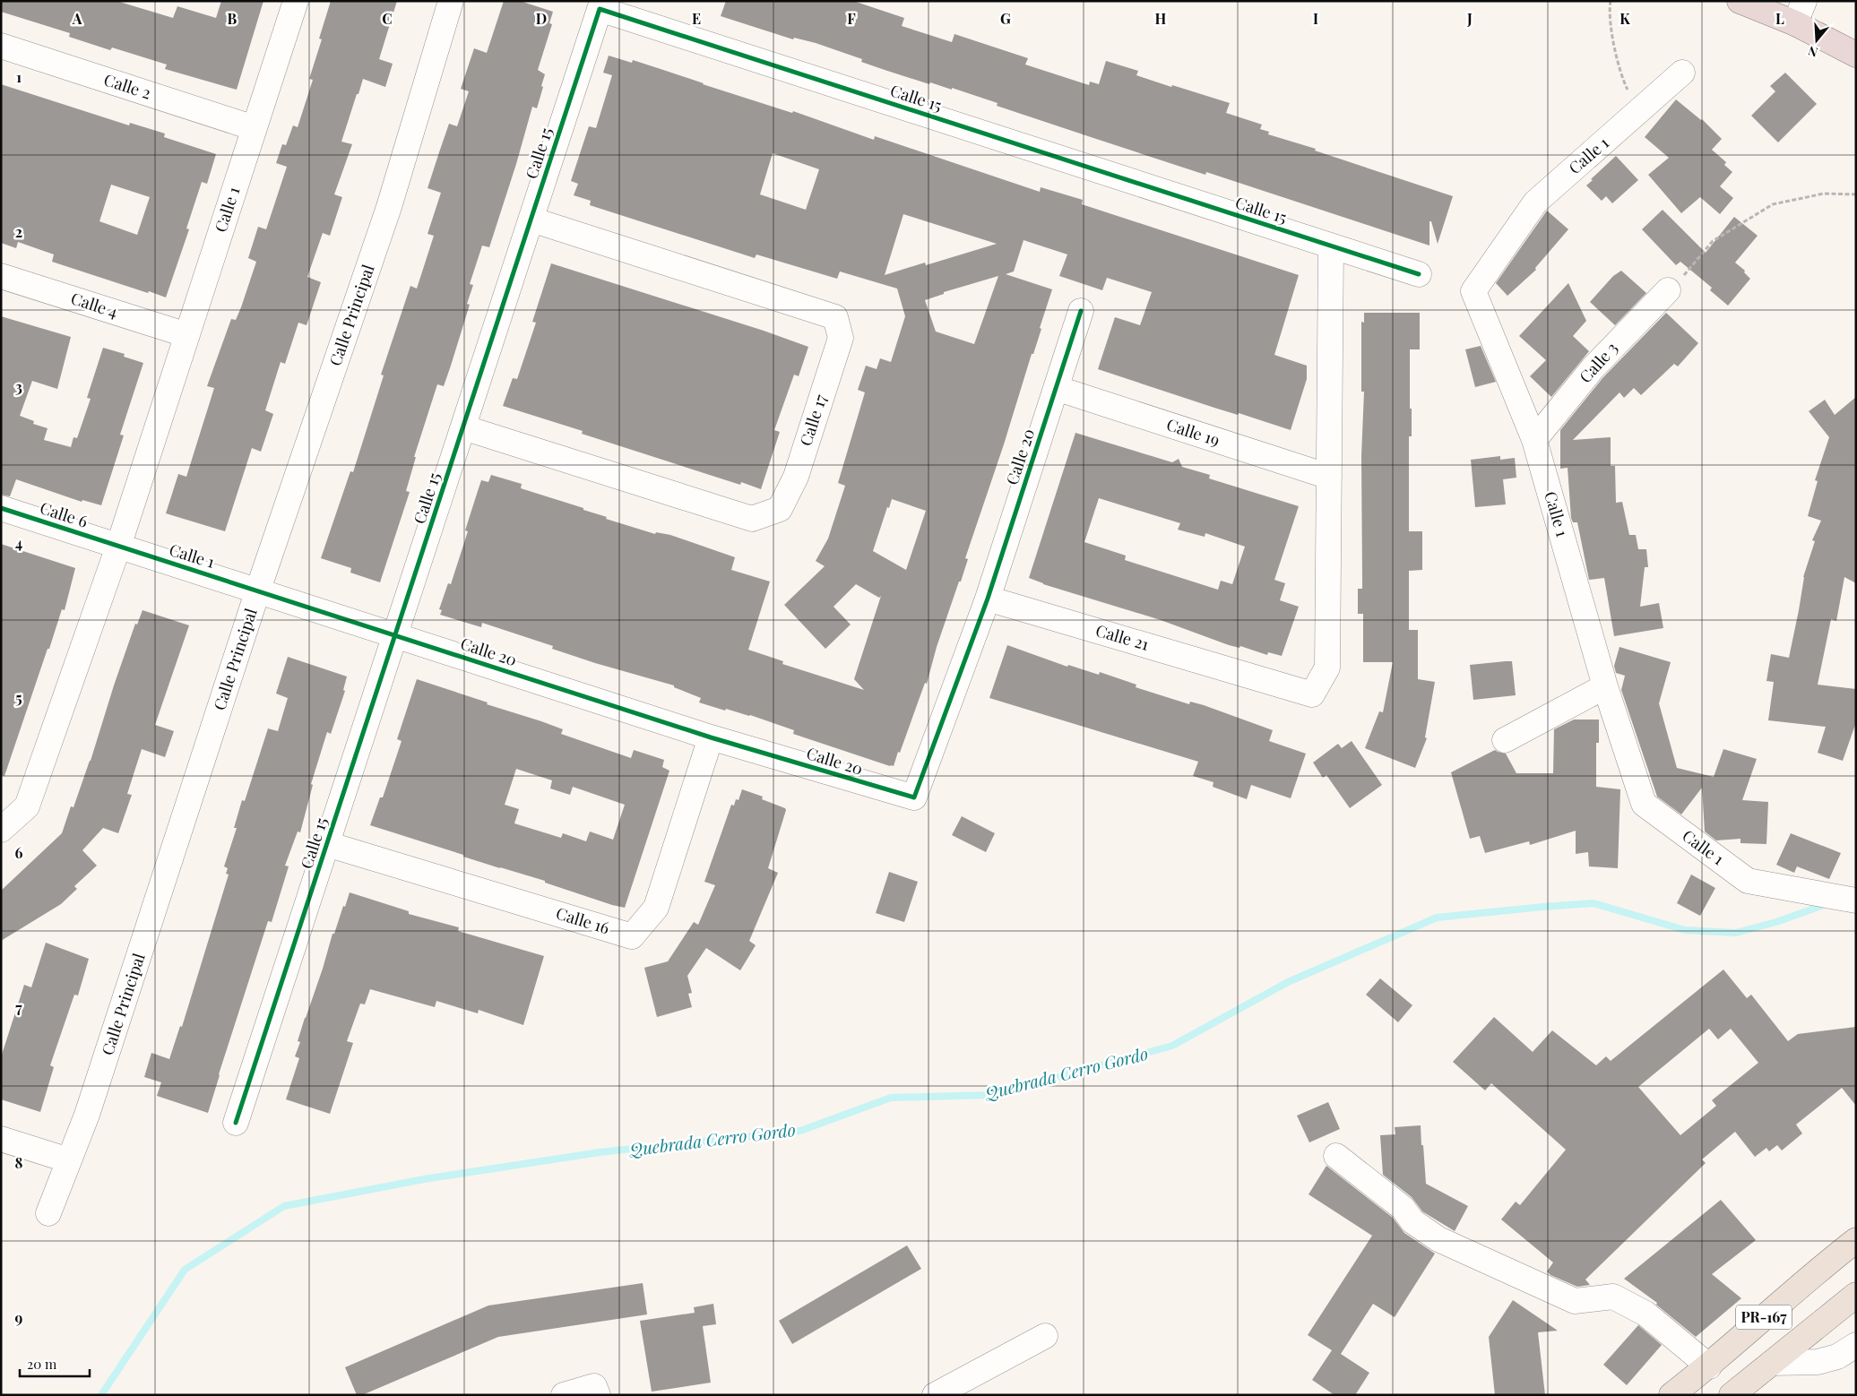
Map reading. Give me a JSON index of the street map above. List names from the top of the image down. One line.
{"streets":{"main road":["PR-167"],"street":["Calle 2","Calle 15","Calle 1","Calle 4","Calle Principal","Calle 3","Calle 17","Calle 19","Calle 20","Calle 6","Calle 21","Calle 16"]},"crossings":[["Calle 2","Calle 1"],["Calle 15","Calle 17"],["Calle 15","Calle 20"],["Calle 15","Calle 16"],["Calle 1","Calle 4"],["Calle 1","Calle Principal"],["Calle 1","Calle 3"],["Calle 1","Calle 20"],["Calle 1","Calle 6"],["Calle Principal","Calle 20"],["Calle 19","Calle 20"],["Calle 19","Calle 21"],["Calle 20","Calle 21"],["Calle 20","Calle 16"]],"water":["Quebrada Cerro Gordo"],"scale_bar":"20 m","north":"bottom","grid":{"columns":["A","B","C","D","E","F","G","H","I","J","K","L"],"rows":["1","2","3","4","5","6","7","8","9"]}}
